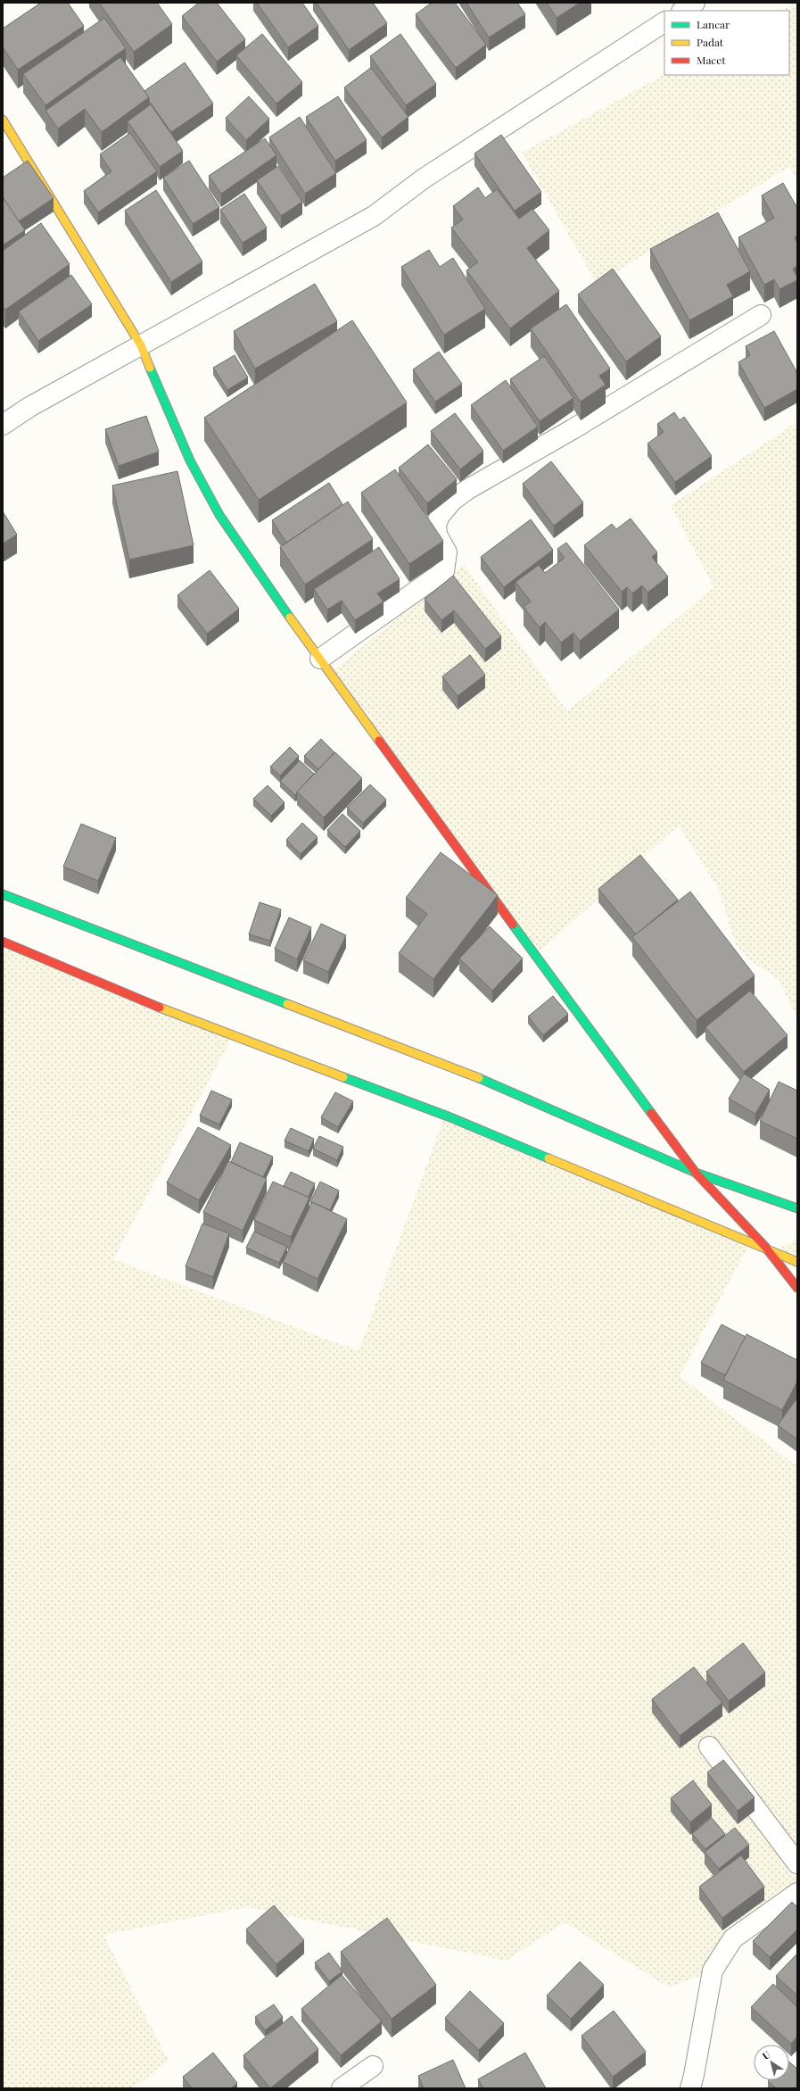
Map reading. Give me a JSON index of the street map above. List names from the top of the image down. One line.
{"legend":["Lancar","Padat","Macet"],"north":"top left"}
